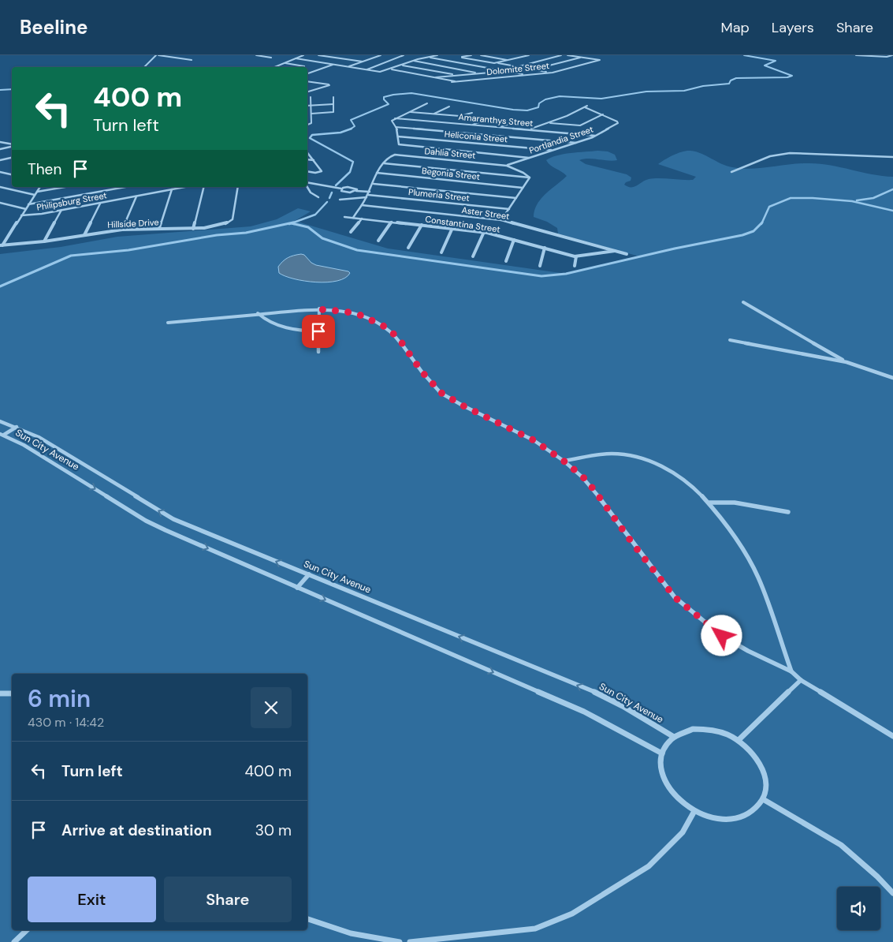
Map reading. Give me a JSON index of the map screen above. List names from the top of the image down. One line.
{"streets":{"street":["Dolomite Street","Amaranthys Street","Heliconia Street","Portlandia Street","Dahlia Street","Begonia Street","Plumeria Street","Philipsburg Street","Aster Street","Hillside Drive","Constantina Street","Sun City Avenue"]},"crossings":[["Amaranthys Street","Portlandia Street"],["Heliconia Street","Portlandia Street"],["Portlandia Street","Dahlia Street"]],"page":{"header":"Beeline","nav":["Map","Layers","Share"],"turn":["400 m","Turn left"],"then":"Then","heading":["6 min","430 m · 14:42"],"list":[{"name":"Turn left","value":"400 m"},{"name":"Arrive at destination","value":"30 m"}],"buttons":["Exit","Share"]}}
